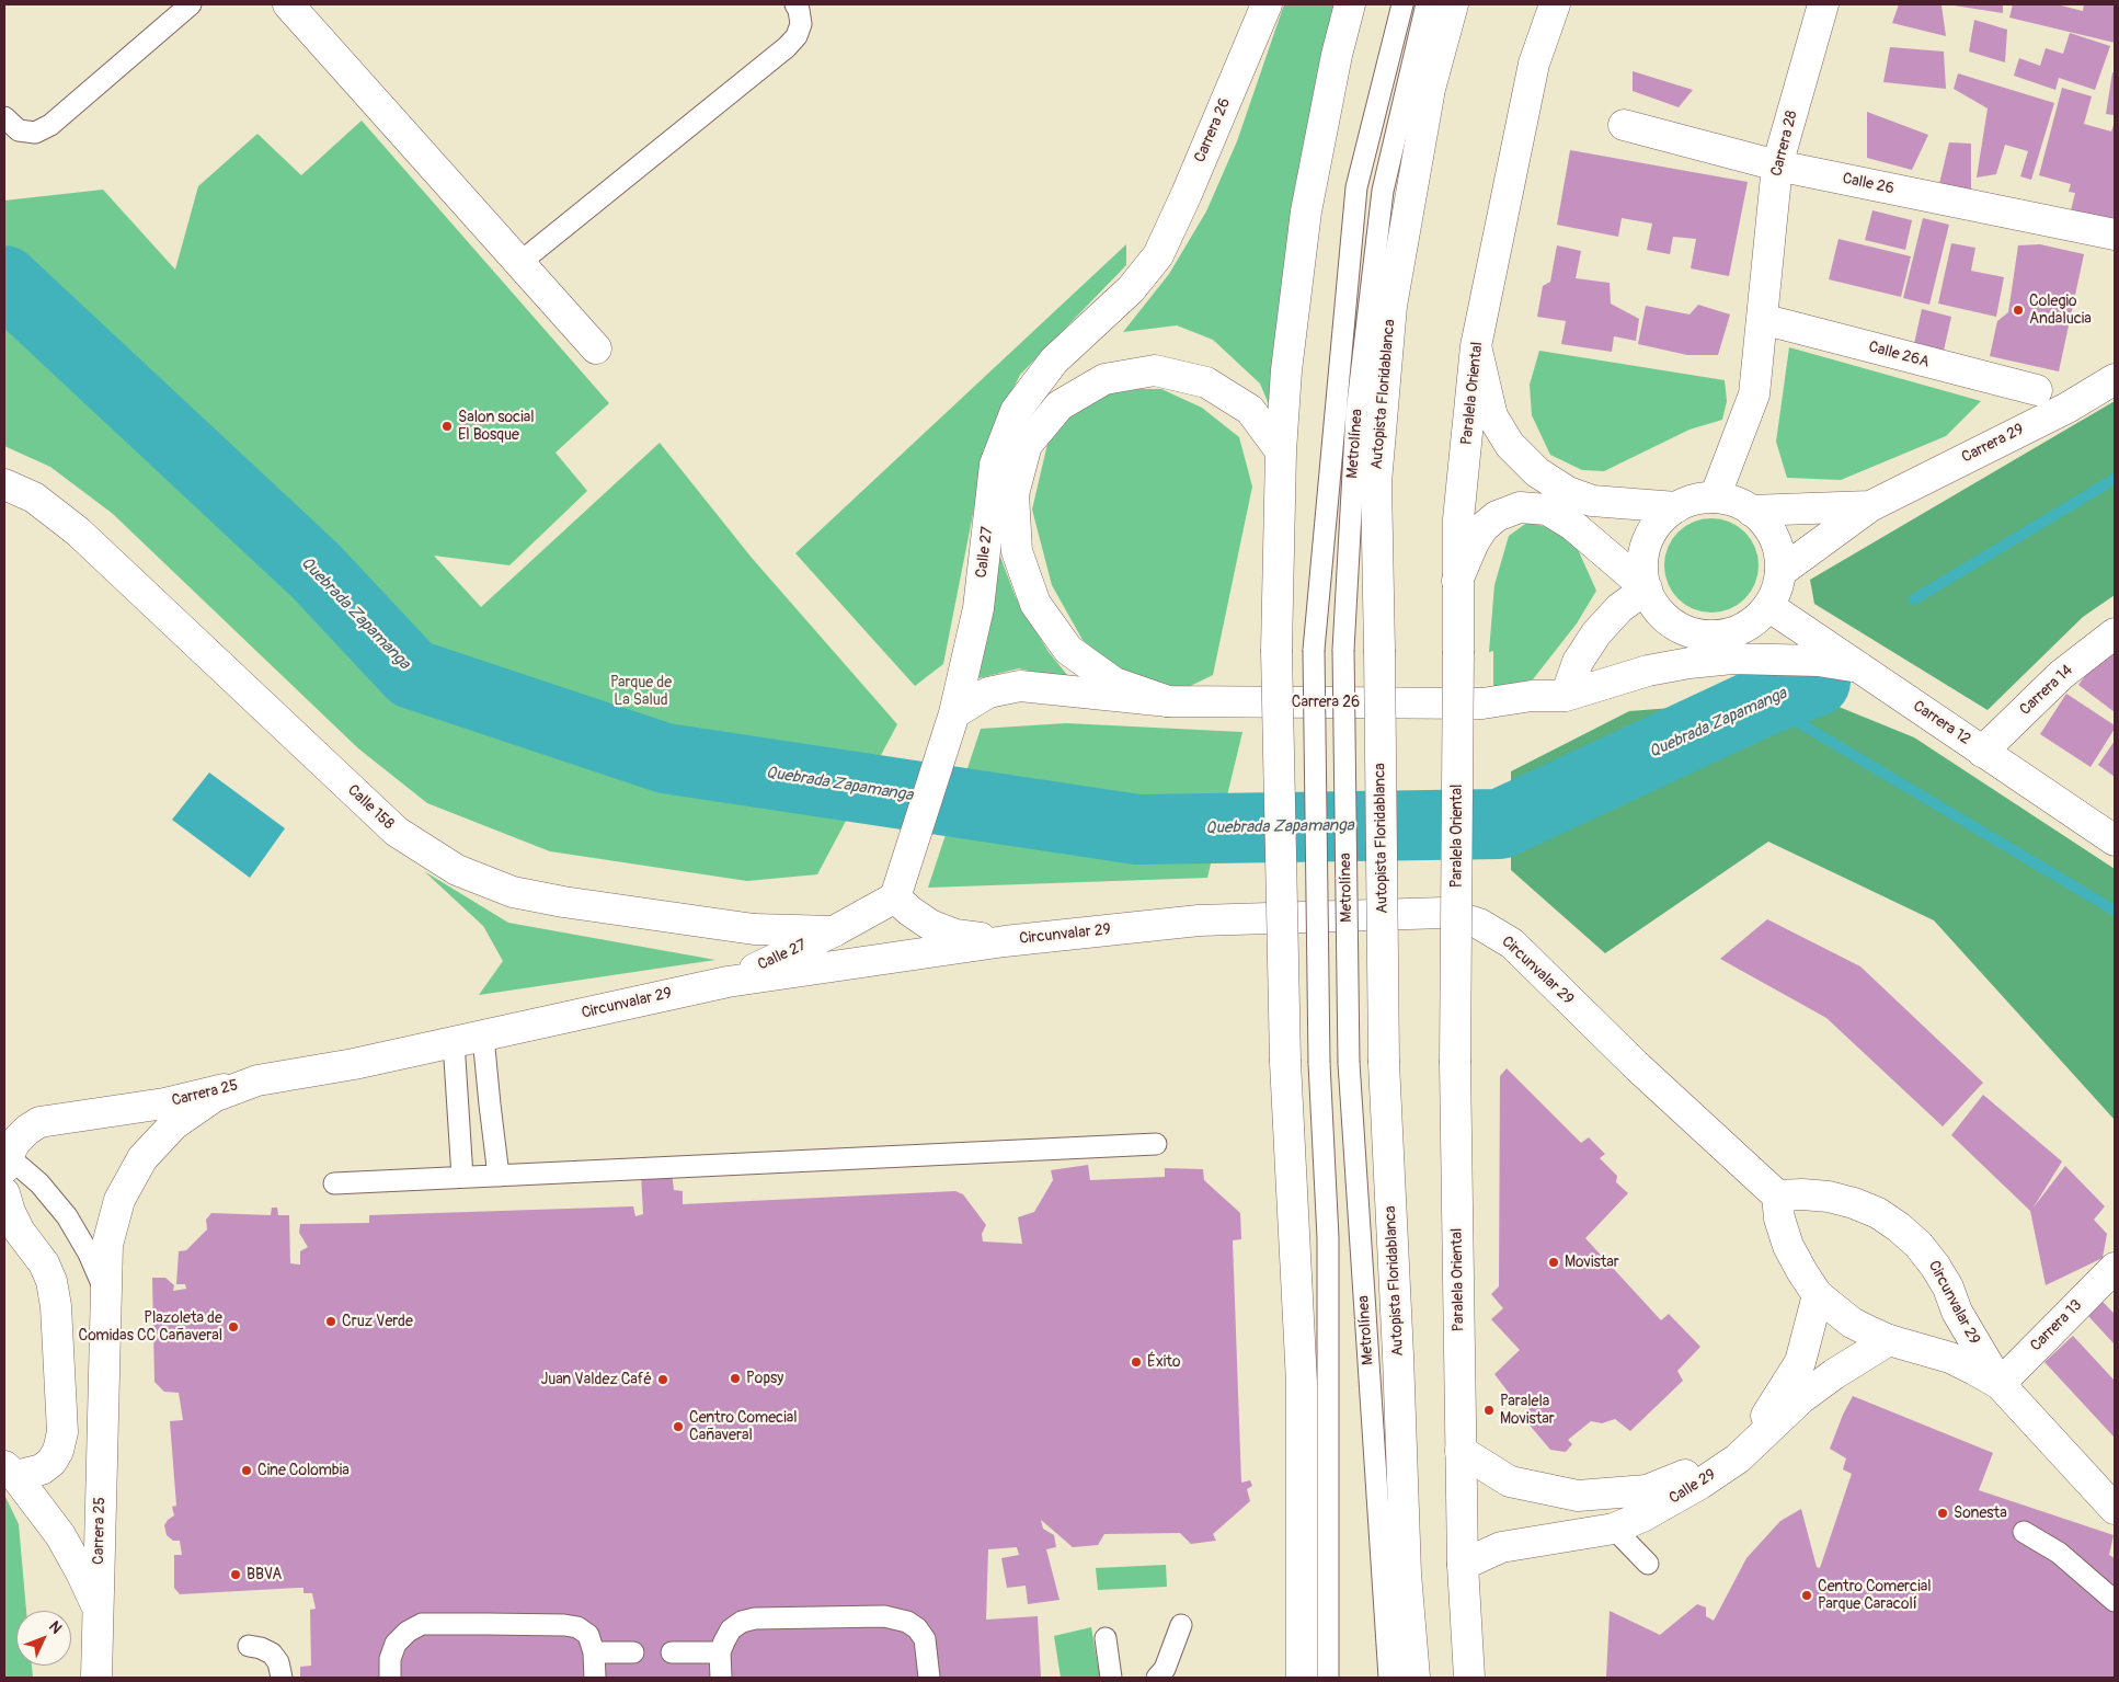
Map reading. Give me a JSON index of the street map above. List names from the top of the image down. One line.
{"streets":{"main road":["Carrera 26","Carrera 28","Calle 26","Calle 26A","Paralela Oriental","Autopista Floridablanca","Carrera 29","Calle 27","Carrera 14","Carrera 12","Calle 158","Circunvalar 29","Carrera 25","Carrera 13","Calle 29"],"lane":["Metrolínea"]},"crossings":[["Carrera 26","Calle 27"],["Carrera 26","Carrera 12"],["Carrera 28","Calle 26"],["Carrera 28","Calle 26A"],["Carrera 28","Carrera 29"],["Carrera 28","Carrera 12"],["Paralela Oriental","Calle 29"],["Carrera 29","Carrera 12"],["Calle 27","Calle 158"],["Calle 27","Circunvalar 29"],["Carrera 14","Carrera 12"],["Circunvalar 29","Carrera 25"],["Circunvalar 29","Carrera 13"],["Circunvalar 29","Calle 29"]],"water":["Quebrada Zapamanga"],"parks":["Parque de La Salud"],"places":["Colegio Andalucia","Salon social El Bosque","Movistar","Cruz Verde","Plazoleta de Comidas CC Cañaveral","Éxito","Popsy","Juan Valdez Café","Paralela Movistar","Centro Comecial Cañaveral","Cine Colombia","Sonesta","BBVA","Centro Comercial Parque Caracolí"],"north":"top right"}
